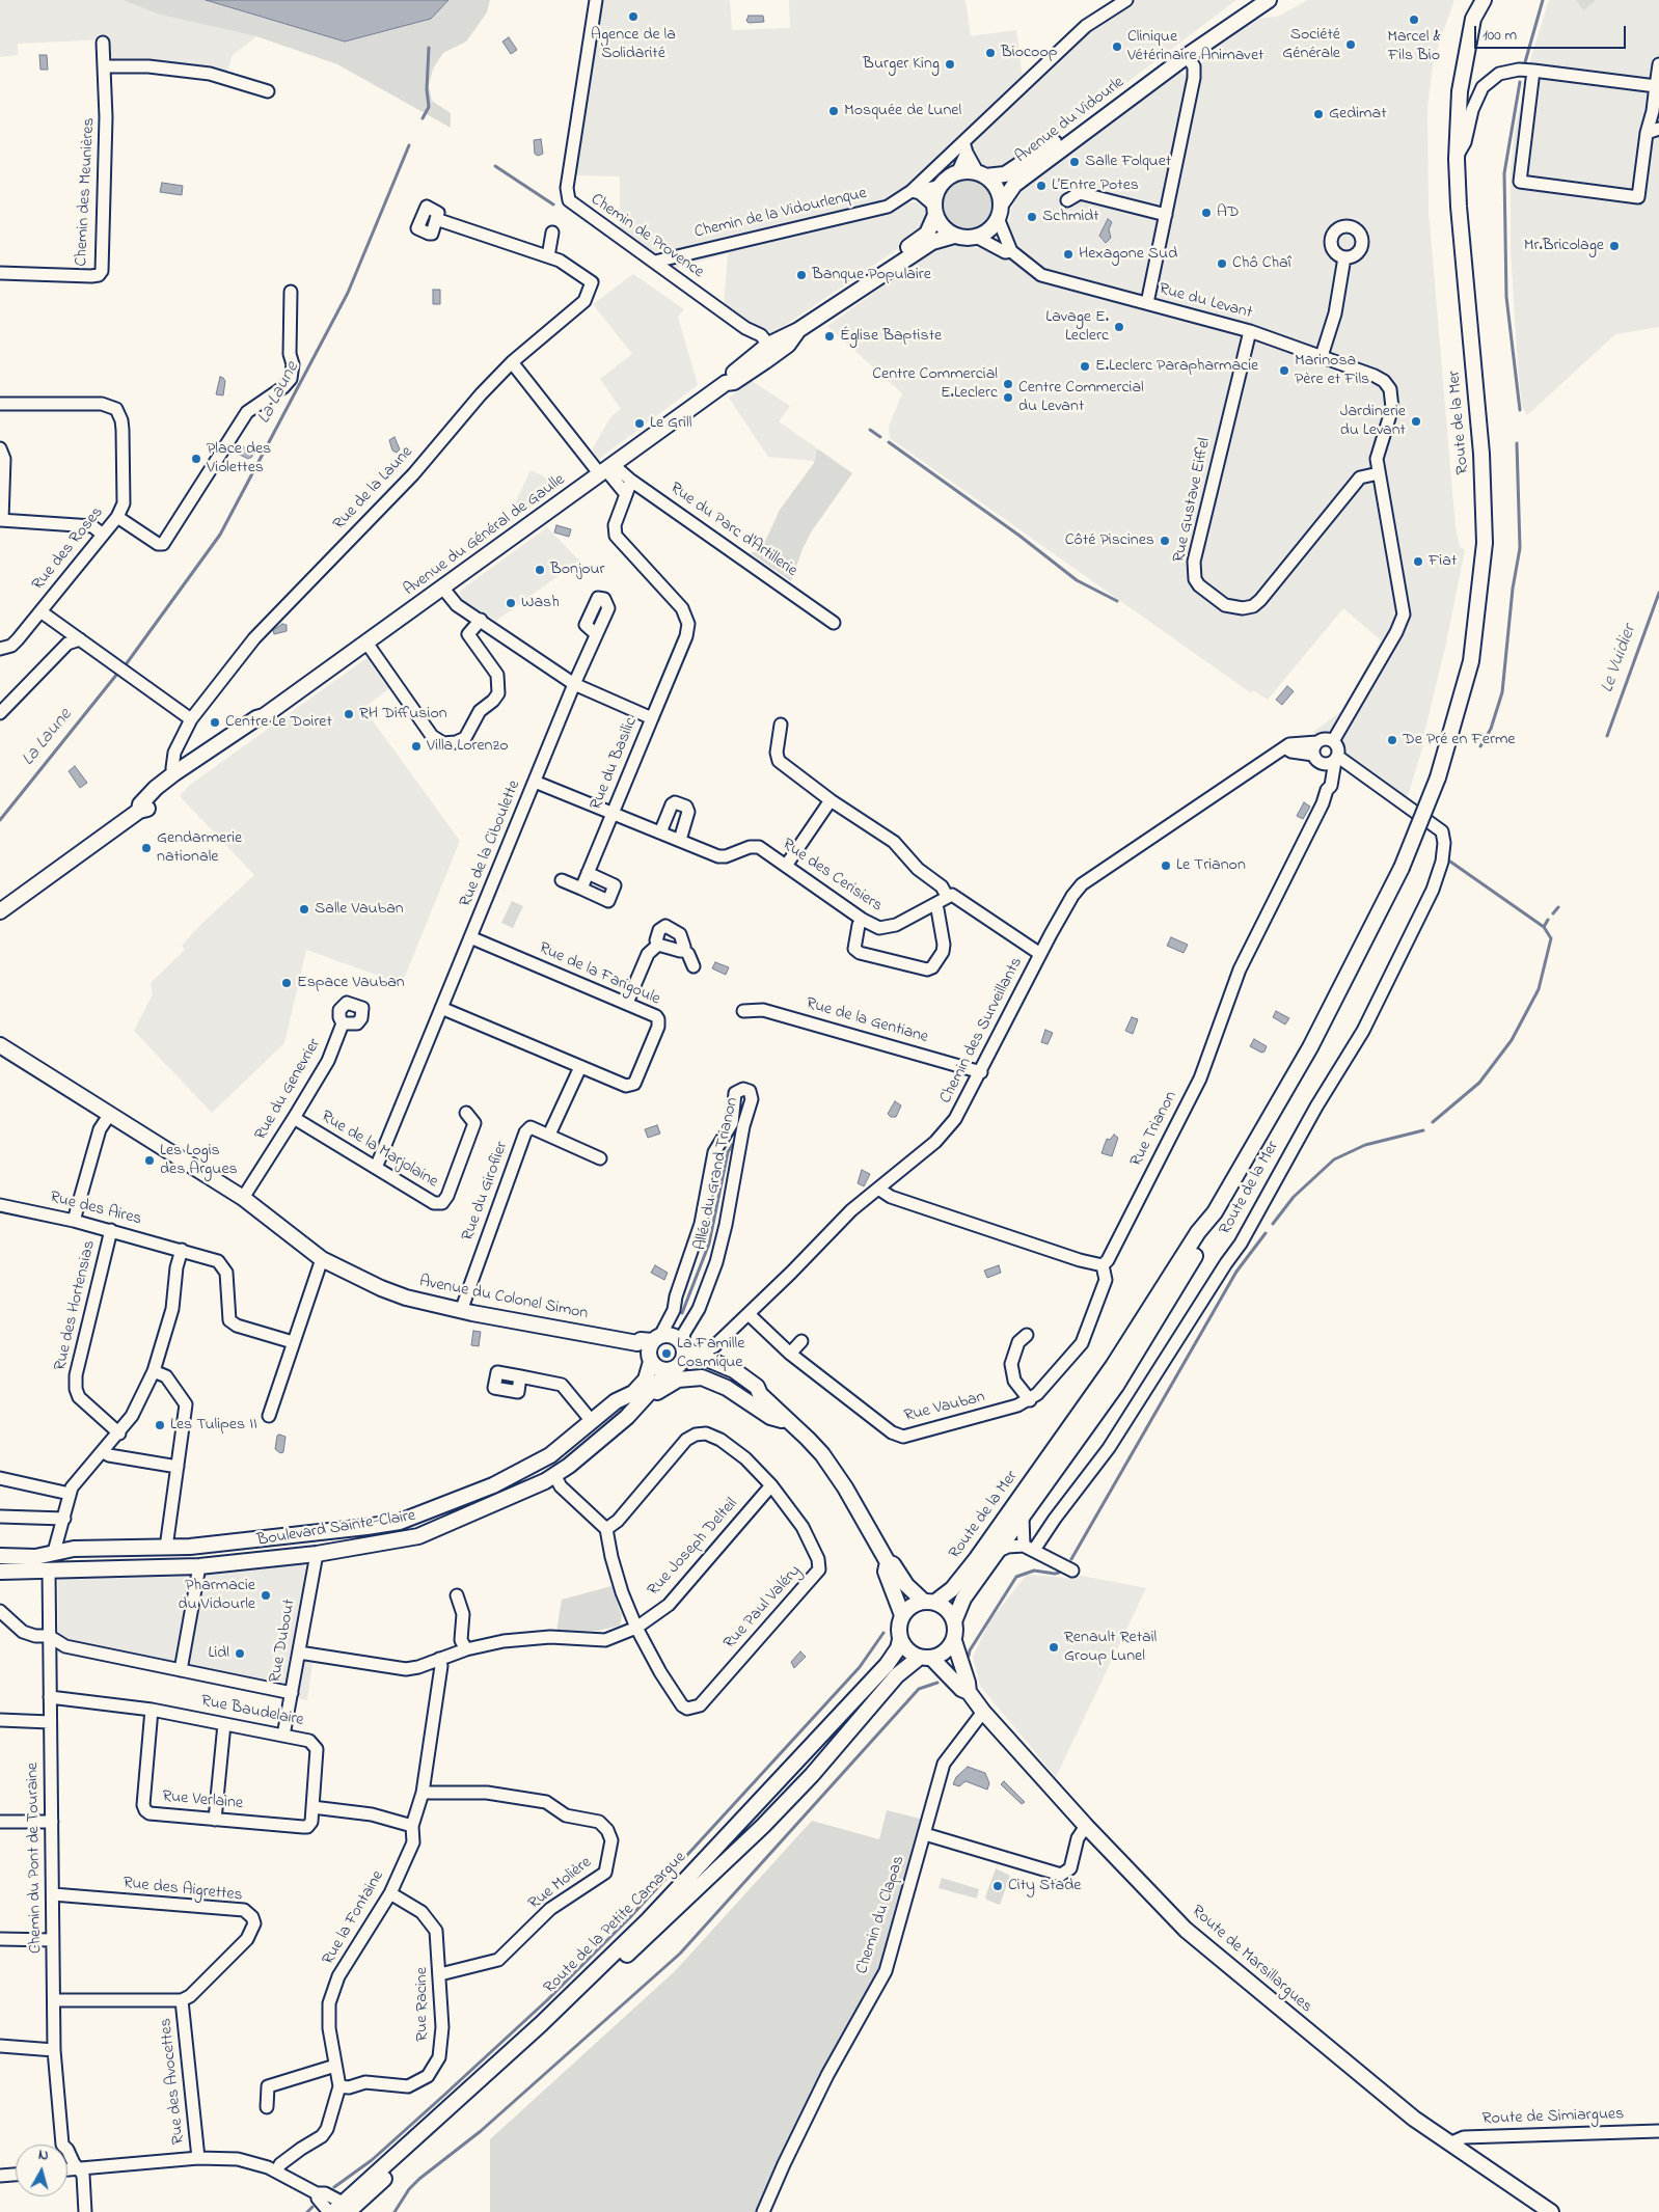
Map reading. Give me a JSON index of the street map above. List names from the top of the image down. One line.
{"streets":{"main road":["Avenue du Vidourle","Route de la Mer","Avenue du Général de Gaulle","Avenue du Colonel Simon","Boulevard Sainte-Claire","Route de la Petite Camargue","Route de Marsillargues"],"street":["Chemin des Meunières","Chemin de la Vidourlenque","Chemin de Provence","Rue du Levant","Rue de la Laune","Rue Gustave Eiffel","Rue du Parc d'Artillerie","Rue des Roses","Rue du Basilic","Rue de la Ciboulette","Rue des Cerisiers","Rue de la Farigoule","Rue de la Gentiane","Chemin des Surveillants","Rue du Genevrier","Rue Trianon","Rue de la Marjolaine","Allée du Grand Trianon","Rue du Giroflier","Rue des Aires","Rue des Hortensias","Rue Vauban","Rue Joseph Delteil","Rue Paul Valéry","Rue Dubout","Rue Baudelaire","Rue Verlaine","Chemin du Pont de Touraine","Rue Molière","Rue des Aigrettes","Chemin du Clapas","Rue la Fontaine","Rue Racine","Rue des Avocettes","Route de Simiargues"]},"crossings":[["Avenue du Vidourle","Chemin de la Vidourlenque"],["Avenue du Vidourle","Rue du Levant"],["Chemin de la Vidourlenque","Chemin de Provence"],["Chemin de la Vidourlenque","Rue du Levant"],["Chemin de Provence","Avenue du Général de Gaulle"],["Rue du Levant","Rue Gustave Eiffel"],["Route de la Mer","Chemin des Surveillants"],["Route de la Mer","Rue Trianon"],["Route de la Mer","Route de la Petite Camargue"],["Route de la Mer","Route de Marsillargues"],["Rue de la Laune","Avenue du Général de Gaulle"],["Rue du Parc d'Artillerie","Avenue du Général de Gaulle"],["Rue du Basilic","Rue de la Ciboulette"],["Rue du Basilic","Rue des Cerisiers"],["Rue de la Ciboulette","Rue des Cerisiers"],["Rue de la Ciboulette","Rue de la Farigoule"],["Rue de la Ciboulette","Rue de la Marjolaine"],["Rue de la Gentiane","Chemin des Surveillants"],["Chemin des Surveillants","Rue Trianon"],["Chemin des Surveillants","Allée du Grand Trianon"],["Chemin des Surveillants","Avenue du Colonel Simon"],["Chemin des Surveillants","Rue Vauban"],["Chemin des Surveillants","Boulevard Sainte-Claire"],["Rue du Genevrier","Rue de la Marjolaine"],["Rue du Genevrier","Avenue du Colonel Simon"],["Allée du Grand Trianon","Avenue du Colonel Simon"],["Allée du Grand Trianon","Boulevard Sainte-Claire"],["Rue du Giroflier","Avenue du Colonel Simon"],["Rue des Aires","Rue des Hortensias"],["Avenue du Colonel Simon","Boulevard Sainte-Claire"],["Boulevard Sainte-Claire","Rue Dubout"],["Boulevard Sainte-Claire","Chemin du Pont de Touraine"],["Rue Joseph Delteil","Rue Paul Valéry"],["Rue Joseph Delteil","Rue Dubout"],["Rue Joseph Delteil","Rue la Fontaine"],["Rue Dubout","Rue Baudelaire"],["Rue Baudelaire","Rue Verlaine"],["Rue Baudelaire","Chemin du Pont de Touraine"],["Chemin du Pont de Touraine","Rue des Aigrettes"],["Rue Molière","Rue la Fontaine"],["Rue Molière","Rue Racine"],["Rue des Aigrettes","Rue des Avocettes"],["Chemin du Clapas","Route de Marsillargues"],["Rue la Fontaine","Rue Racine"],["Route de la Petite Camargue","Route de Marsillargues"],["Route de Marsillargues","Route de Simiargues"]],"water":["La Laune","Le Vuidier"],"places":["Agence de la Solidarité","Marcel & Fils Bio","Société Générale","Clinique Vétérinaire Animavet","Biocoop","Burger King","Mosquée de Lunel","Gedimat","Salle Folquet","L’Entre Potes","AD","Schmidt","Mr.Bricolage","Hexagone Sud","Chô Chaî","Banque Populaire","Lavage E. Leclerc","Église Baptiste","E.Leclerc Parapharmacie","Marinosa Père et Fils","Centre Commercial E.Leclerc","Centre Commercial du Levant","Jardinerie du Levant","Le Grill","Place des Violettes","Côté Piscines","Fiat","Bonjour","Wash","RH Diffusion","Centre Le Doiret","De Pré en Ferme","Villa Lorenzo","Gendarmerie nationale","Le Trianon","Salle Vauban","Espace Vauban","Les Logis des Argues","La Famille Cosmique","Les Tulipes II","Pharmacie du Vidourle","Renault Retail Group Lunel","Lidl","City Stade"],"scale_bar":"100 m","north":"top"}
